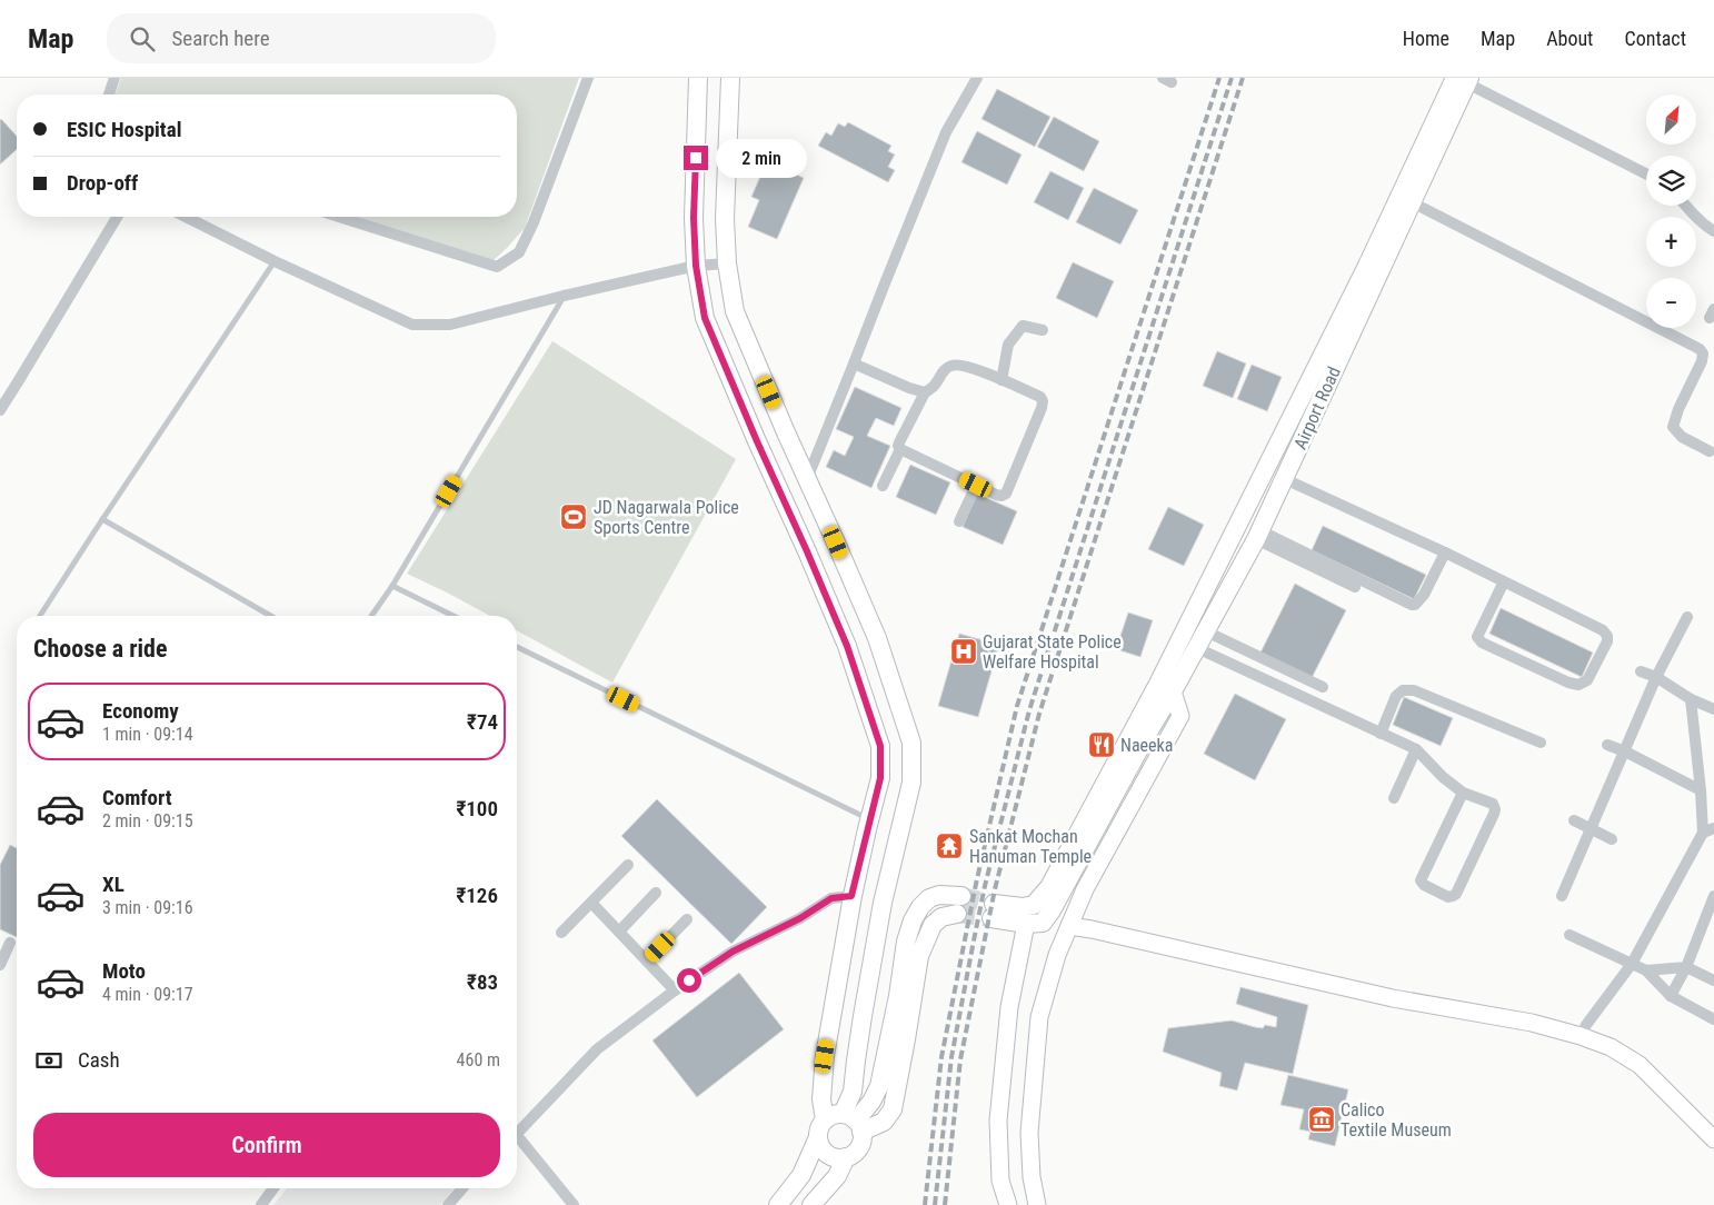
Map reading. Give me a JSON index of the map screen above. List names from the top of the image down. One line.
{"streets":{"main road":["Airport Road"]},"places":{"sports":["JD Nagarwala Police Sports Centre"],"hospital":["Gujarat State Police Welfare Hospital"],"restaurant":["Naeeka"],"temple":["Sankat Mochan Hanuman Temple"],"museum":["Calico Textile Museum"]},"north":"top right","page":{"header":"Map","search":"Search here","nav":["Home","Map","About","Contact"],"map_buttons":["+","−"],"banner":["ESIC Hospital","Drop-off"],"bubble":"2 min","heading":"Choose a ride","list":[{"name":"Economy","note":"1 min · 09:14","value":"₹74"},{"name":"Comfort","note":"2 min · 09:15","value":"₹100"},{"name":"XL","note":"3 min · 09:16","value":"₹126"},{"name":"Moto","note":"4 min · 09:17","value":"₹83"}],"pay":["Cash","460 m"],"buttons":"Confirm"}}
